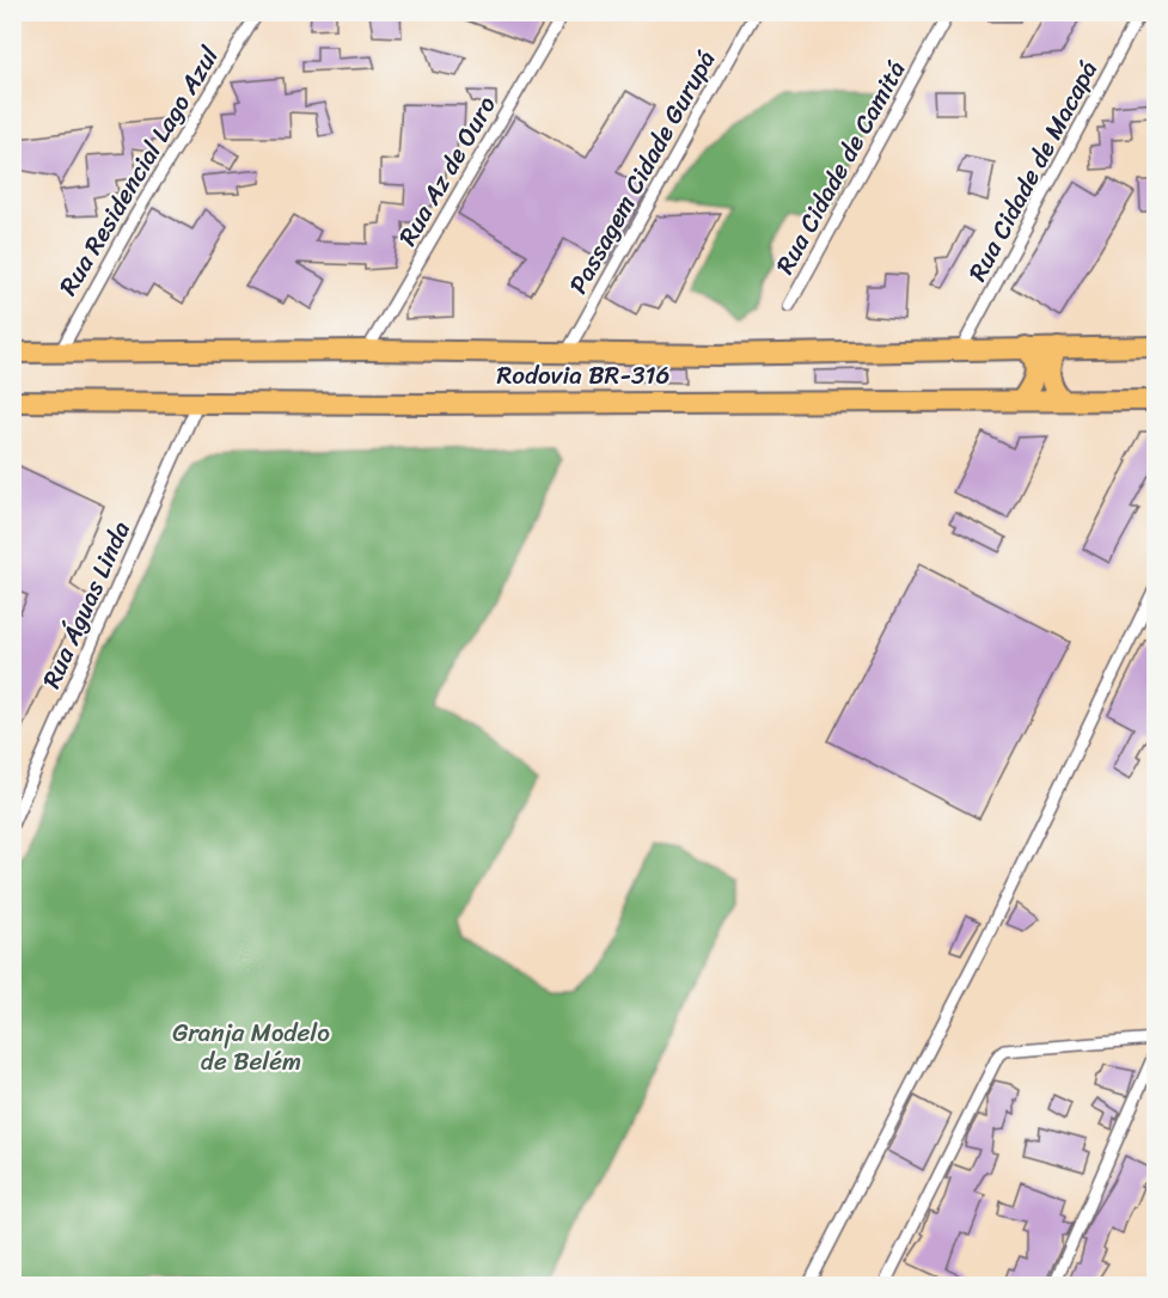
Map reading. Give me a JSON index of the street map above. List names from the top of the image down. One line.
{"streets":{"highway":["Rodovia BR-316"],"street":["Rua Cidade de Camitá","Rua Residencial Lago Azul","Rua Az de Ouro","Rua Cidade de Macapá","Passagem Cidade Gurupá","Rua Águas Linda"]},"crossings":[["Rua Residencial Lago Azul","Rodovia BR-316"],["Rua Az de Ouro","Rodovia BR-316"],["Rua Cidade de Macapá","Rodovia BR-316"],["Passagem Cidade Gurupá","Rodovia BR-316"],["Rodovia BR-316","Rua Águas Linda"]],"parks":["Granja Modelo de Belém"]}
